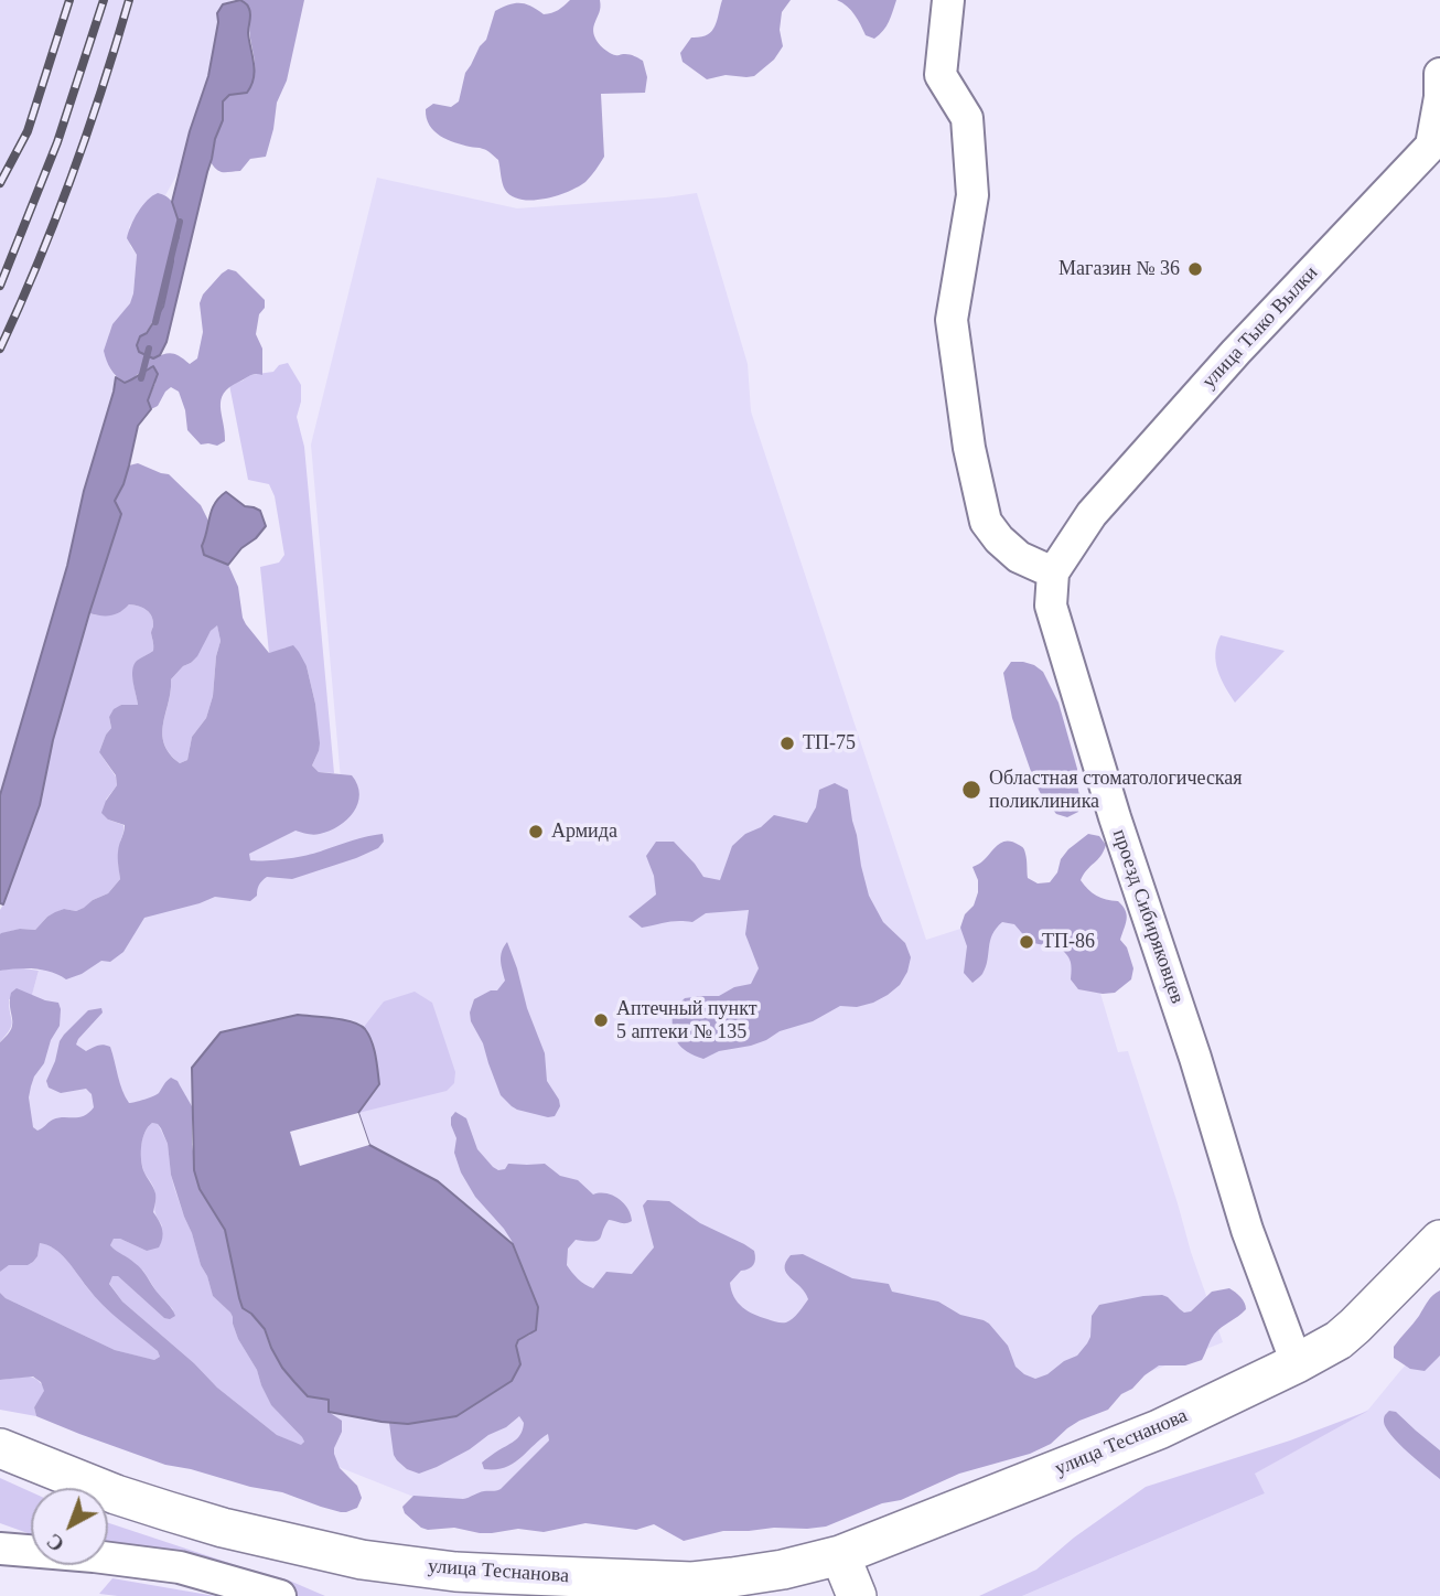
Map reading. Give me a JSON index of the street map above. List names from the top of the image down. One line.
{"streets":{"main road":["улица Теснанова"],"street":["улица Тыко Вылки","проезд Сибиряковцев"]},"crossings":[["улица Тыко Вылки","проезд Сибиряковцев"],["проезд Сибиряковцев","улица Теснанова"]],"places":["Магазин № 36","ТП-75","Областная стоматологическая поликлиника","Армида","ТП-86","Аптечный пункт 5 аптеки № 135"],"north":"bottom left"}
